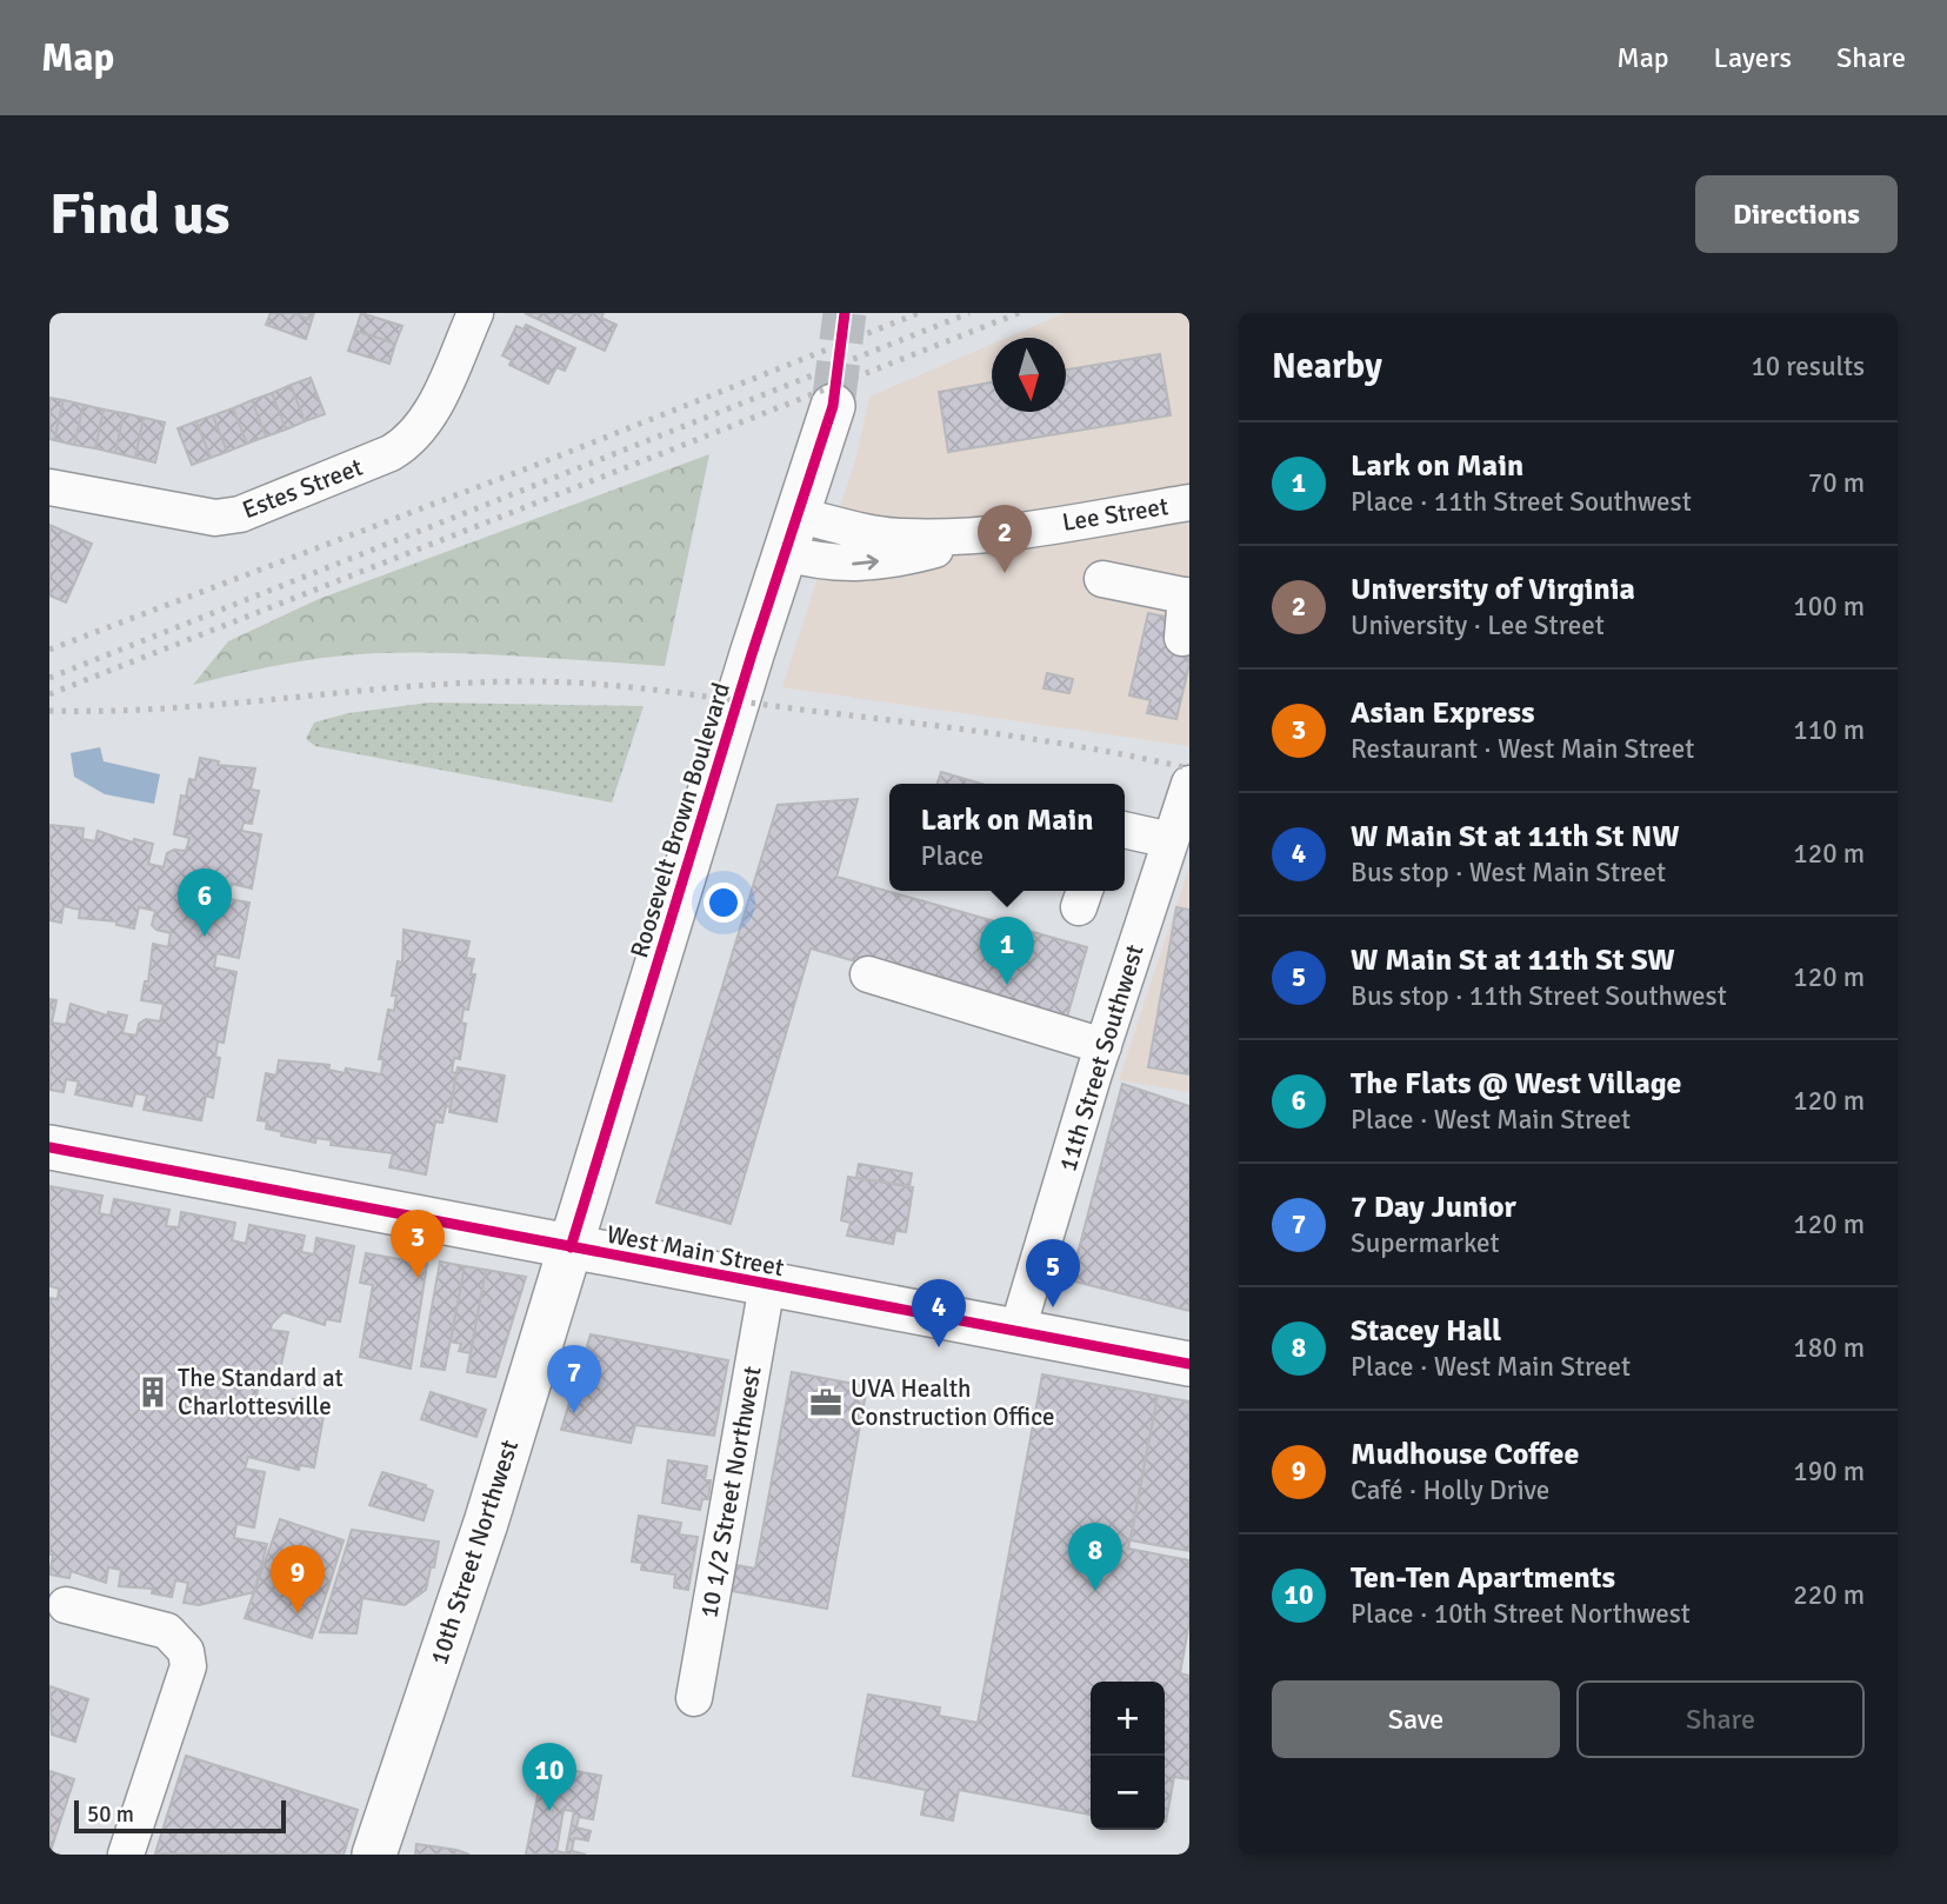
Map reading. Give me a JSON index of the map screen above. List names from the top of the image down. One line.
{"streets":{"main road":["Roosevelt Brown Boulevard","West Main Street","10th Street Northwest"],"street":["Estes Street","Lee Street","11th Street Southwest","10 1/2 Street Northwest"]},"crossings":[["Lee Street","Roosevelt Brown Boulevard"],["Roosevelt Brown Boulevard","West Main Street"],["Roosevelt Brown Boulevard","10th Street Northwest"],["11th Street Southwest","West Main Street"],["West Main Street","10 1/2 Street Northwest"],["West Main Street","10th Street Northwest"]],"places":{"building":["The Standard at Charlottesville"],"office":["UVA Health Construction Office"]},"scale_bar":"50 m","north":"bottom","page":{"header":"Map","nav":["Map","Layers","Share"],"buttons":["Directions",["Save","Share"]],"title":"Find us","heading":["Nearby","10 results"],"list":[{"mark":"1","name":"Lark on Main","note":"Place · 11th Street Southwest","value":"70 m"},{"mark":"2","name":"University of Virginia","note":"University · Lee Street","value":"100 m"},{"mark":"3","name":"Asian Express","note":"Restaurant · West Main Street","value":"110 m"},{"mark":"4","name":"W Main St at 11th St NW","note":"Bus stop · West Main Street","value":"120 m"},{"mark":"5","name":"W Main St at 11th St SW","note":"Bus stop · 11th Street Southwest","value":"120 m"},{"mark":"6","name":"The Flats @ West Village","note":"Place · West Main Street","value":"120 m"},{"mark":"7","name":"7 Day Junior","note":"Supermarket","value":"120 m"},{"mark":"8","name":"Stacey Hall","note":"Place · West Main Street","value":"180 m"},{"mark":"9","name":"Mudhouse Coffee","note":"Café · Holly Drive","value":"190 m"},{"mark":"10","name":"Ten-Ten Apartments","note":"Place · 10th Street Northwest","value":"220 m"}],"pins":["2","6","1","3","5","4","7","8","9","10"],"popup":["Lark on Main","Place"],"map_buttons":["+","−"],"scale":"50 m"}}
